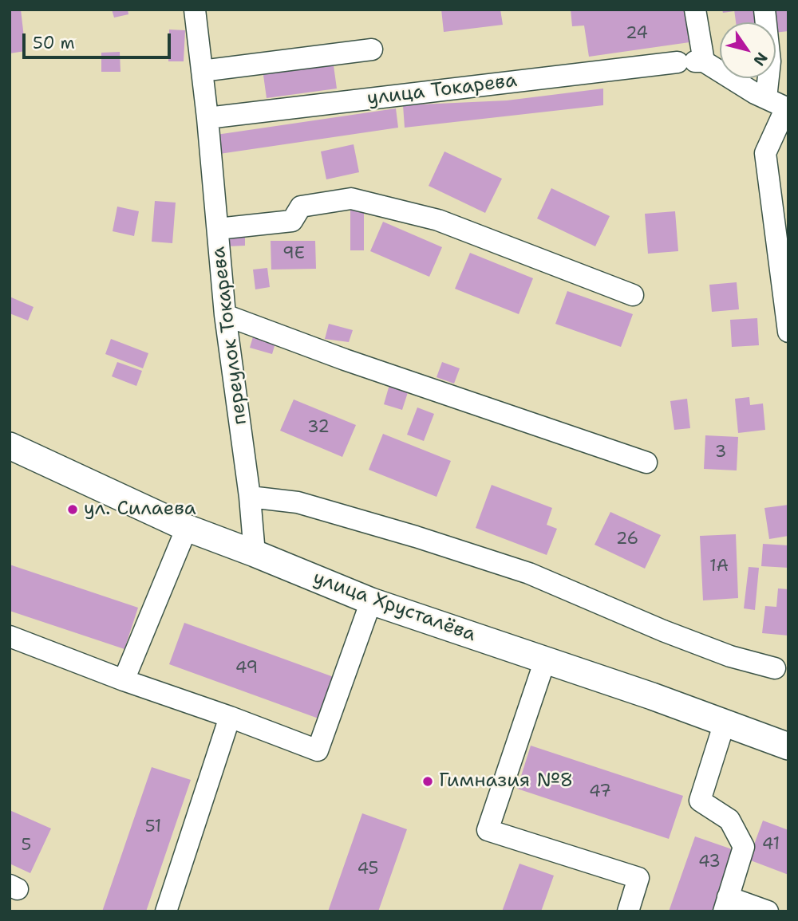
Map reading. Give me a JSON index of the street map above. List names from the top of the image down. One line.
{"streets":{"main road":["улица Хрусталёва"],"street":["улица Токарева","переулок Токарева"]},"crossings":[["улица Токарева","переулок Токарева"],["переулок Токарева","улица Хрусталёва"]],"places":["ул. Силаева","Гимназия №8"],"house_numbers":["24","9Е","32","3","26","1А","49","47","51","41","5","43","45"],"scale_bar":"50 m","north":"bottom right"}
